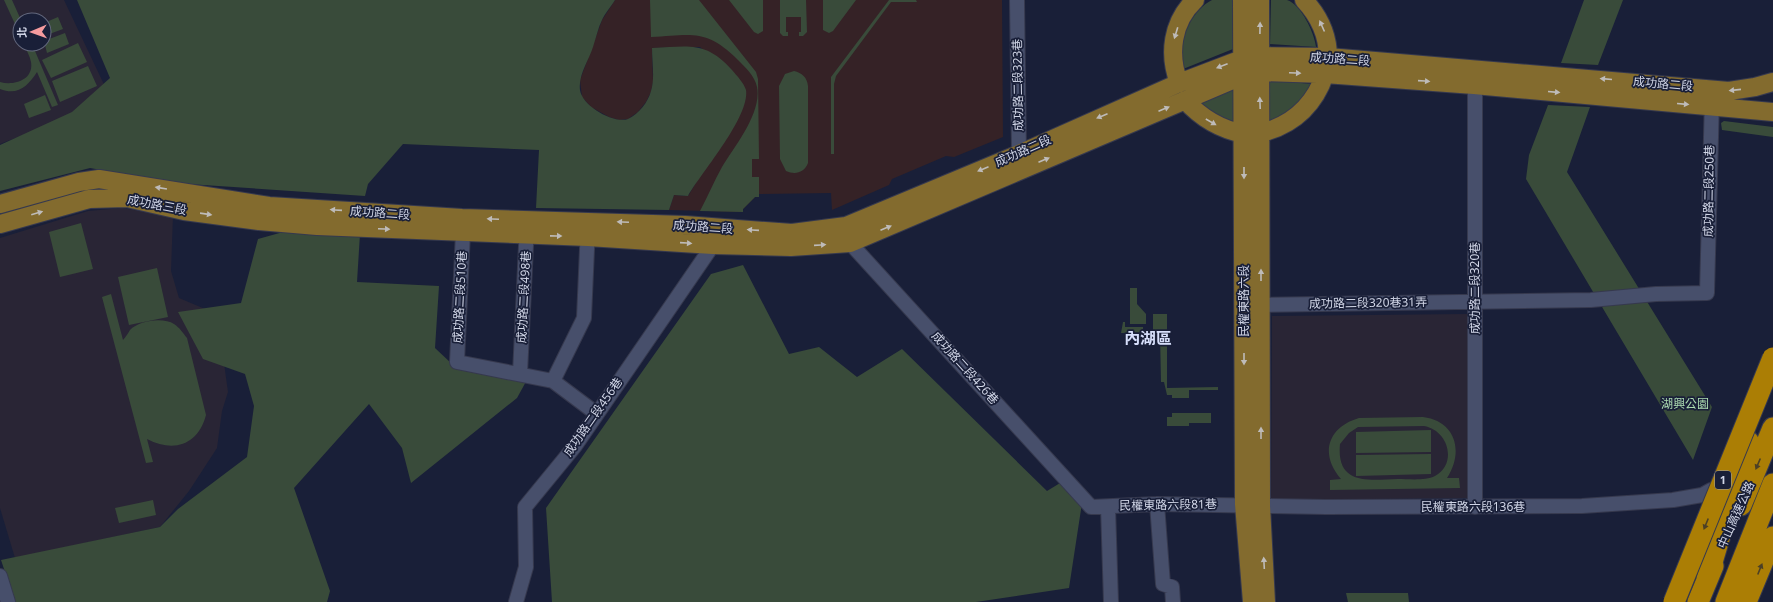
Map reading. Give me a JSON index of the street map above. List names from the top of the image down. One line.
{"streets":{"highway":["1","中山高速公路"],"main road":["成功路二段","成功路三段","民權東路六段"],"street":["成功路二段323巷","成功路二段250巷","成功路二段320巷","成功路二段510巷","成功路二段498巷","成功路二段320巷31弄","成功路二段426巷","成功路二段456巷","民權東路六段81巷","民權東路六段136巷"]},"crossings":[["成功路二段","成功路二段323巷"],["成功路二段","成功路二段250巷"],["成功路二段","成功路三段"],["成功路二段","成功路二段320巷"],["成功路二段","成功路二段510巷"],["成功路二段","成功路二段498巷"],["成功路二段","民權東路六段"],["成功路二段","成功路二段426巷"],["成功路二段","成功路二段456巷"],["成功路二段250巷","成功路二段320巷31弄"],["成功路二段320巷","成功路二段320巷31弄"],["成功路二段320巷","民權東路六段136巷"],["成功路二段510巷","成功路二段498巷"],["民權東路六段","成功路二段320巷31弄"],["民權東路六段","民權東路六段81巷"],["民權東路六段","民權東路六段136巷"],["成功路二段426巷","民權東路六段81巷"],["民權東路六段81巷","民權東路六段136巷"]],"districts":["內湖區"],"parks":["湖興公園"],"north":"left"}
